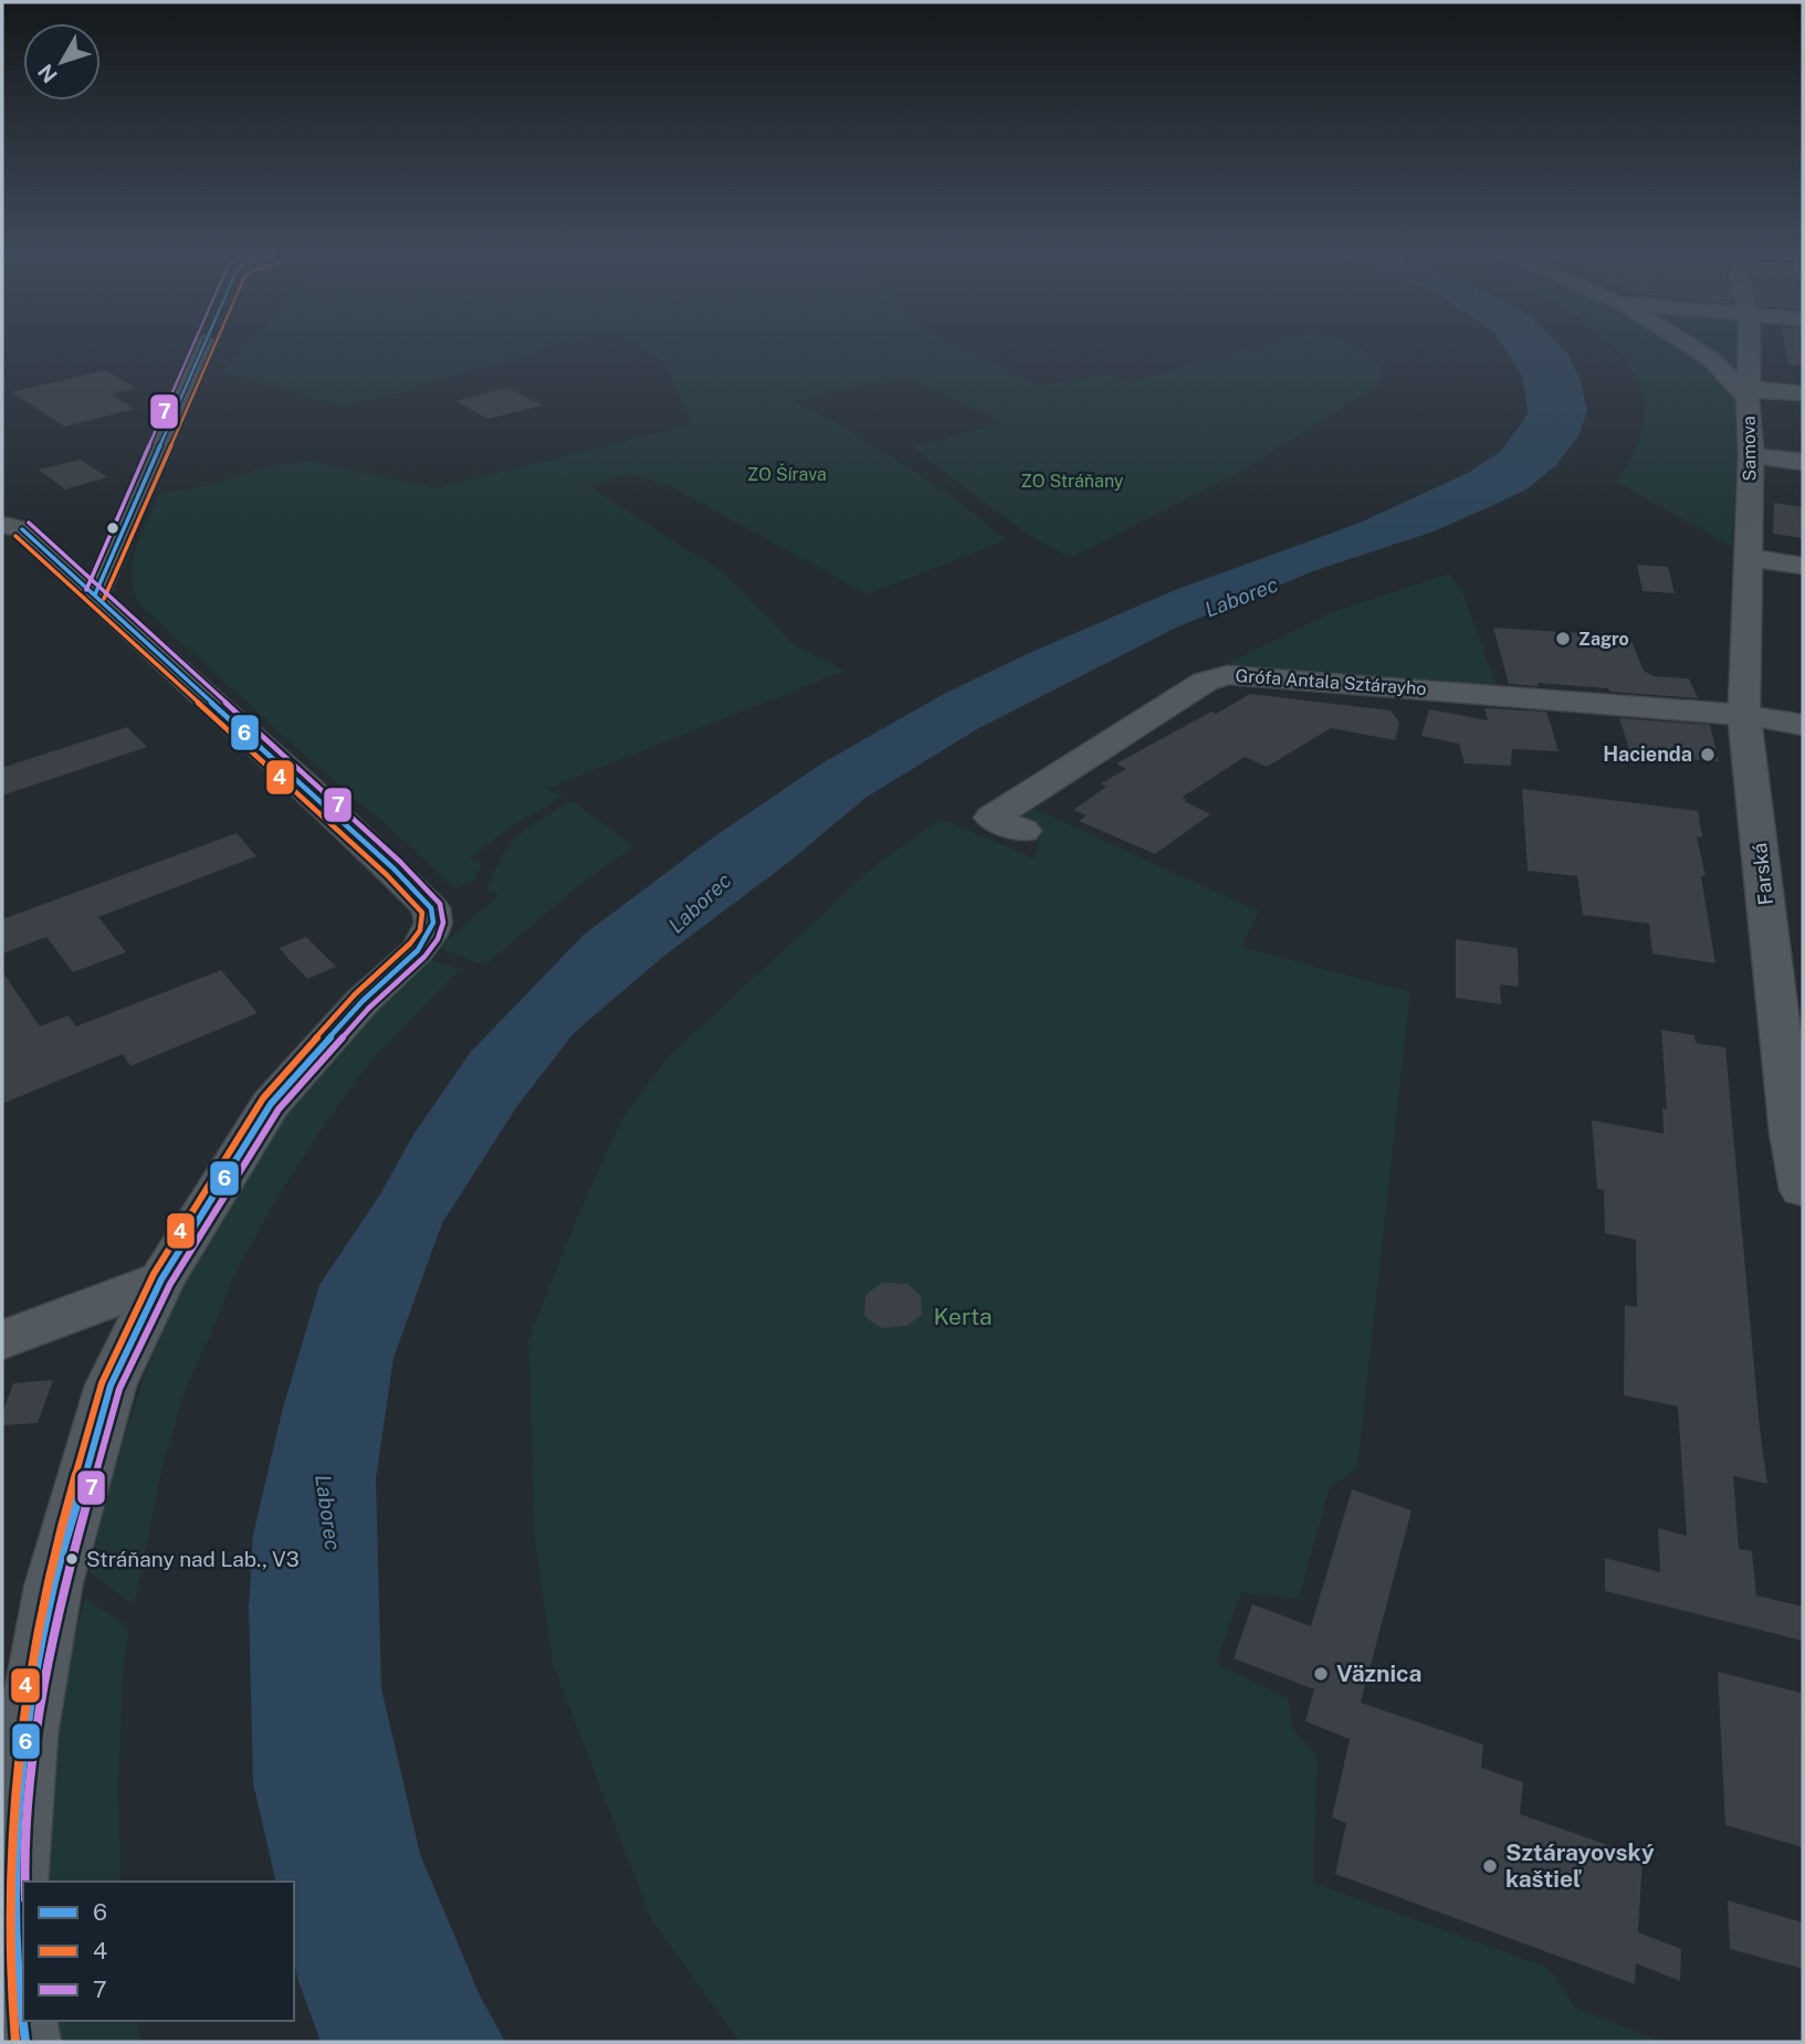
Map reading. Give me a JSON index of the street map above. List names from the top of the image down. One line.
{"streets":{"street":["Samova","Grófa Antala Sztárayho","Farská"]},"crossings":[["Samova","Farská"],["Grófa Antala Sztárayho","Farská"]],"water":["Laborec"],"parks":["ZO Šírava","ZO Stráňany","Kerta"],"places":["Zagro","Hacienda","Stráňany nad Lab., V3","Väznica","Sztárayovský kaštieľ"],"lines":["transit line 6","transit line 4","transit line 7"],"legend":["6","4","7"],"north":"bottom left"}
